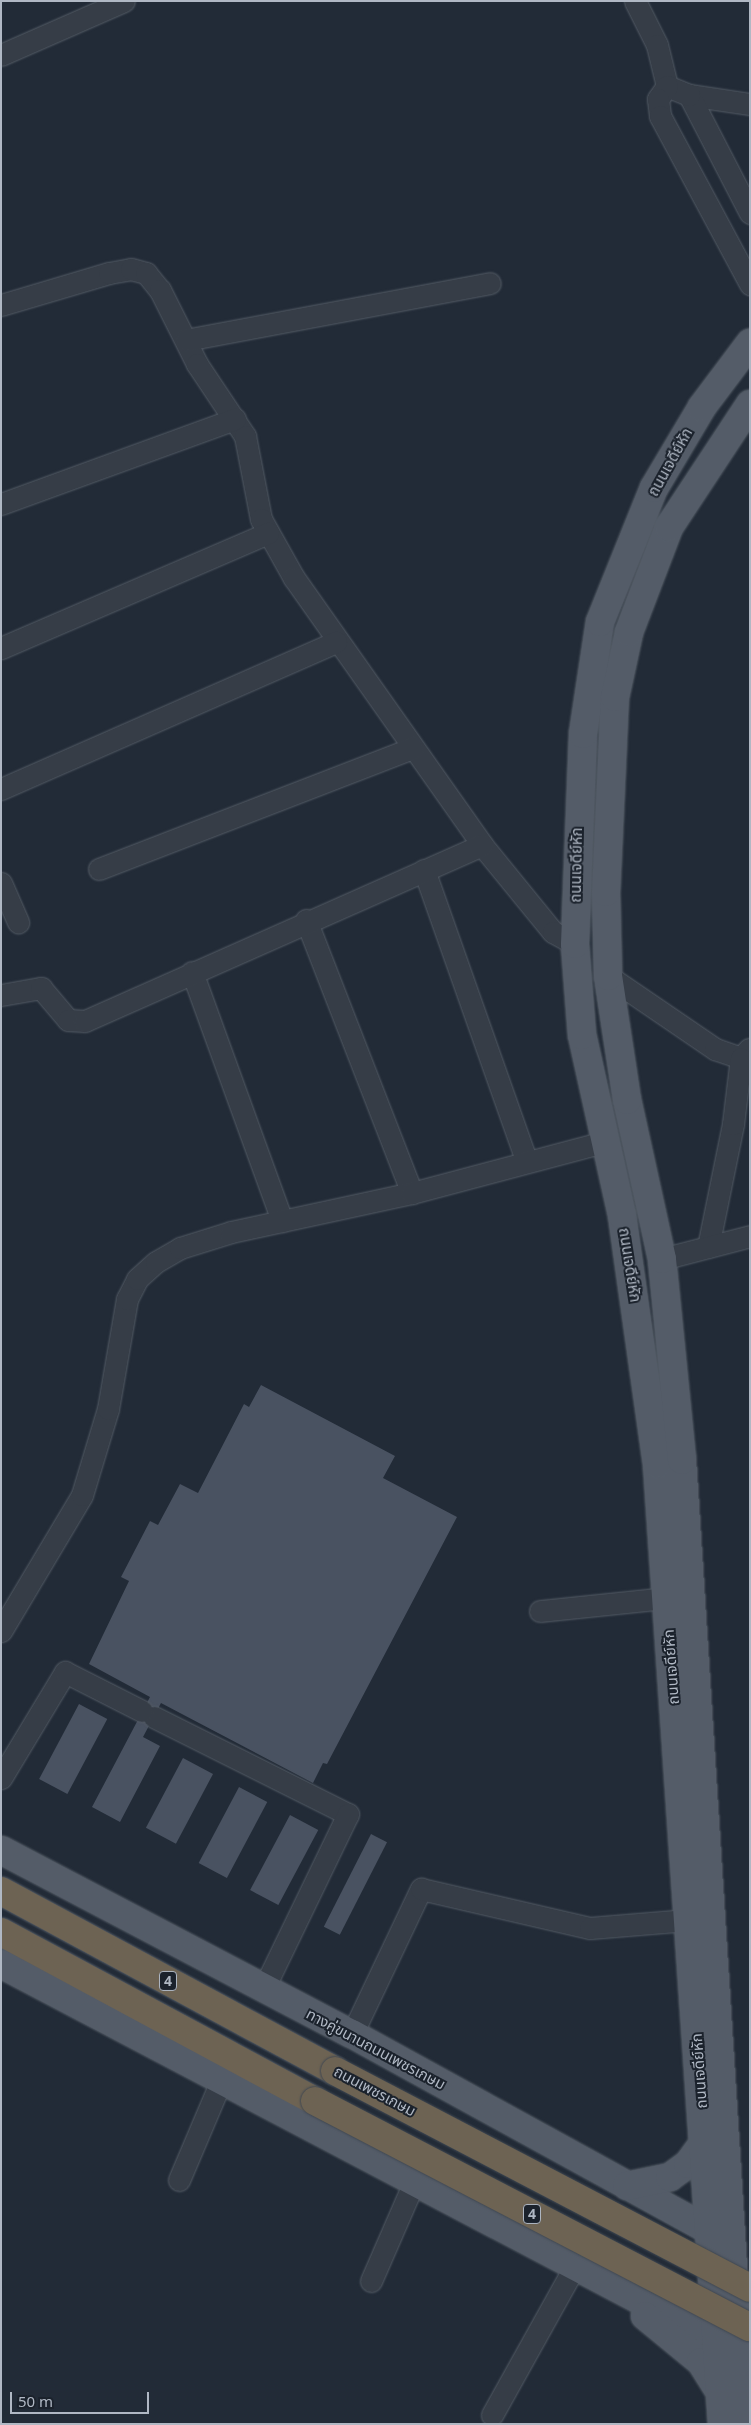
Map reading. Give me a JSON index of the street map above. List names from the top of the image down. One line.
{"streets":{"highway":["4","ถนนเพชรเกษม"],"main road":["ถนนเจดีย์หัก","ทางคู่ขนานถนนเพชรเกษม"]},"crossings":[["ถนนเจดีย์หัก","4"],["ถนนเจดีย์หัก","ทางคู่ขนานถนนเพชรเกษม"]],"scale_bar":"50 m"}
